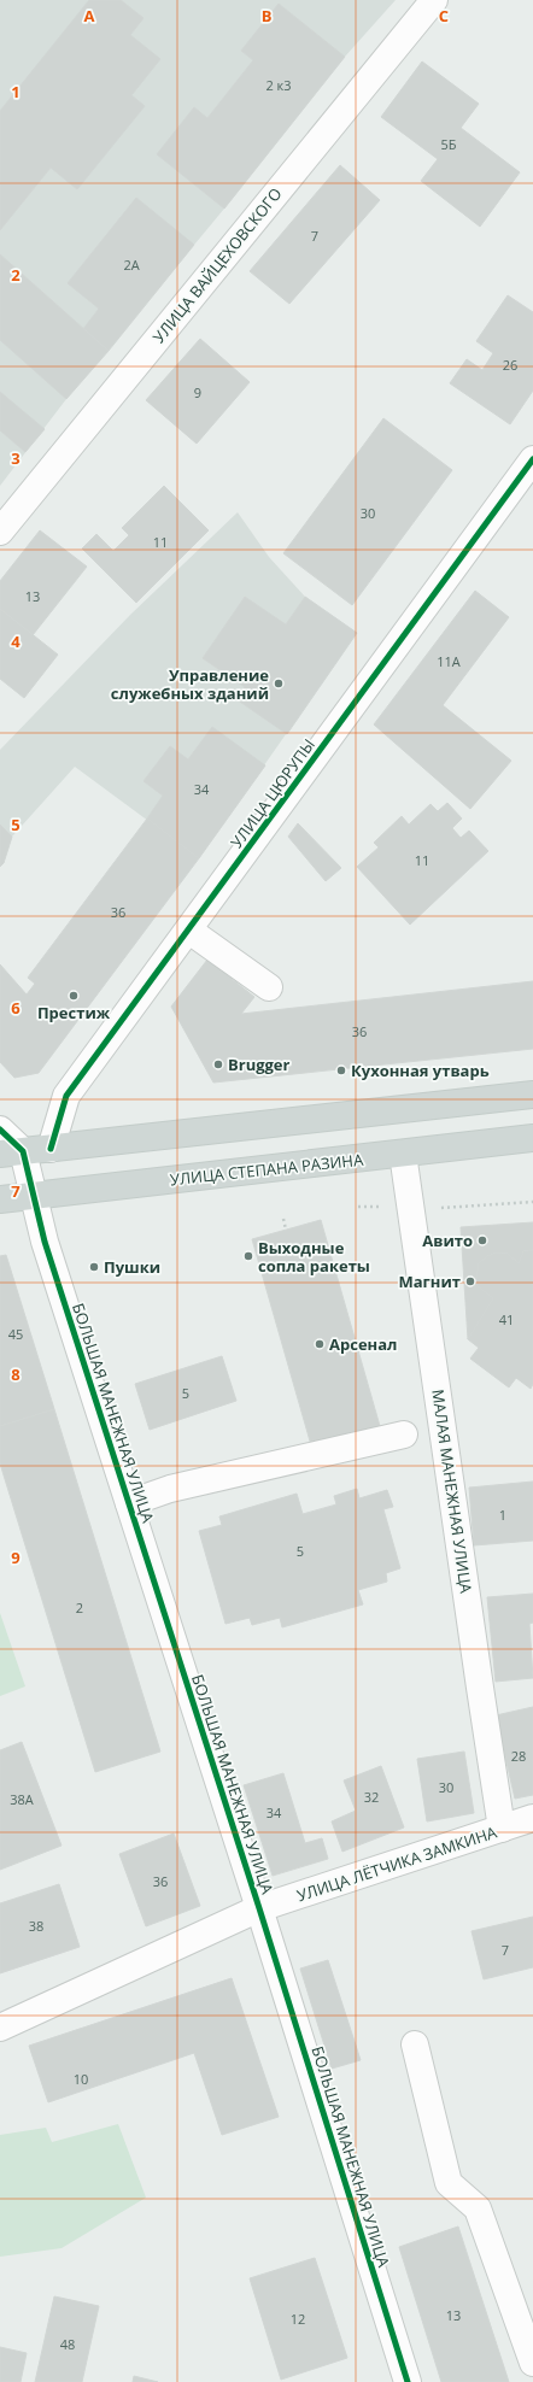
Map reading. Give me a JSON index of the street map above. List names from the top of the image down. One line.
{"streets":{"main road":["УЛИЦА СТЕПАНА РАЗИНА"],"street":["УЛИЦА ВАЙЦЕХОВСКОГО","УЛИЦА ЦЮРУПЫ","БОЛЬШАЯ МАНЕЖНАЯ УЛИЦА","МАЛАЯ МАНЕЖНАЯ УЛИЦА","УЛИЦА ЛЁТЧИКА ЗАМКИНА"]},"crossings":[["УЛИЦА СТЕПАНА РАЗИНА","БОЛЬШАЯ МАНЕЖНАЯ УЛИЦА"],["УЛИЦА СТЕПАНА РАЗИНА","МАЛАЯ МАНЕЖНАЯ УЛИЦА"],["БОЛЬШАЯ МАНЕЖНАЯ УЛИЦА","УЛИЦА ЛЁТЧИКА ЗАМКИНА"],["МАЛАЯ МАНЕЖНАЯ УЛИЦА","УЛИЦА ЛЁТЧИКА ЗАМКИНА"]],"places":["Управление служебных зданий","Престиж","Brugger","Кухонная утварь","Авито","Выходные сопла ракеты","Пушки","Магнит","Арсенал"],"house_numbers":["2 к3","5Б","7","2А","26","9","30","11","13","11А","34","11","36","36","41","45","5","1","5","2","28","30","32","38А","34","36","38","7","10","13","12","48"],"grid":{"columns":["A","B","C"],"rows":["1","2","3","4","5","6","7","8","9"]}}
